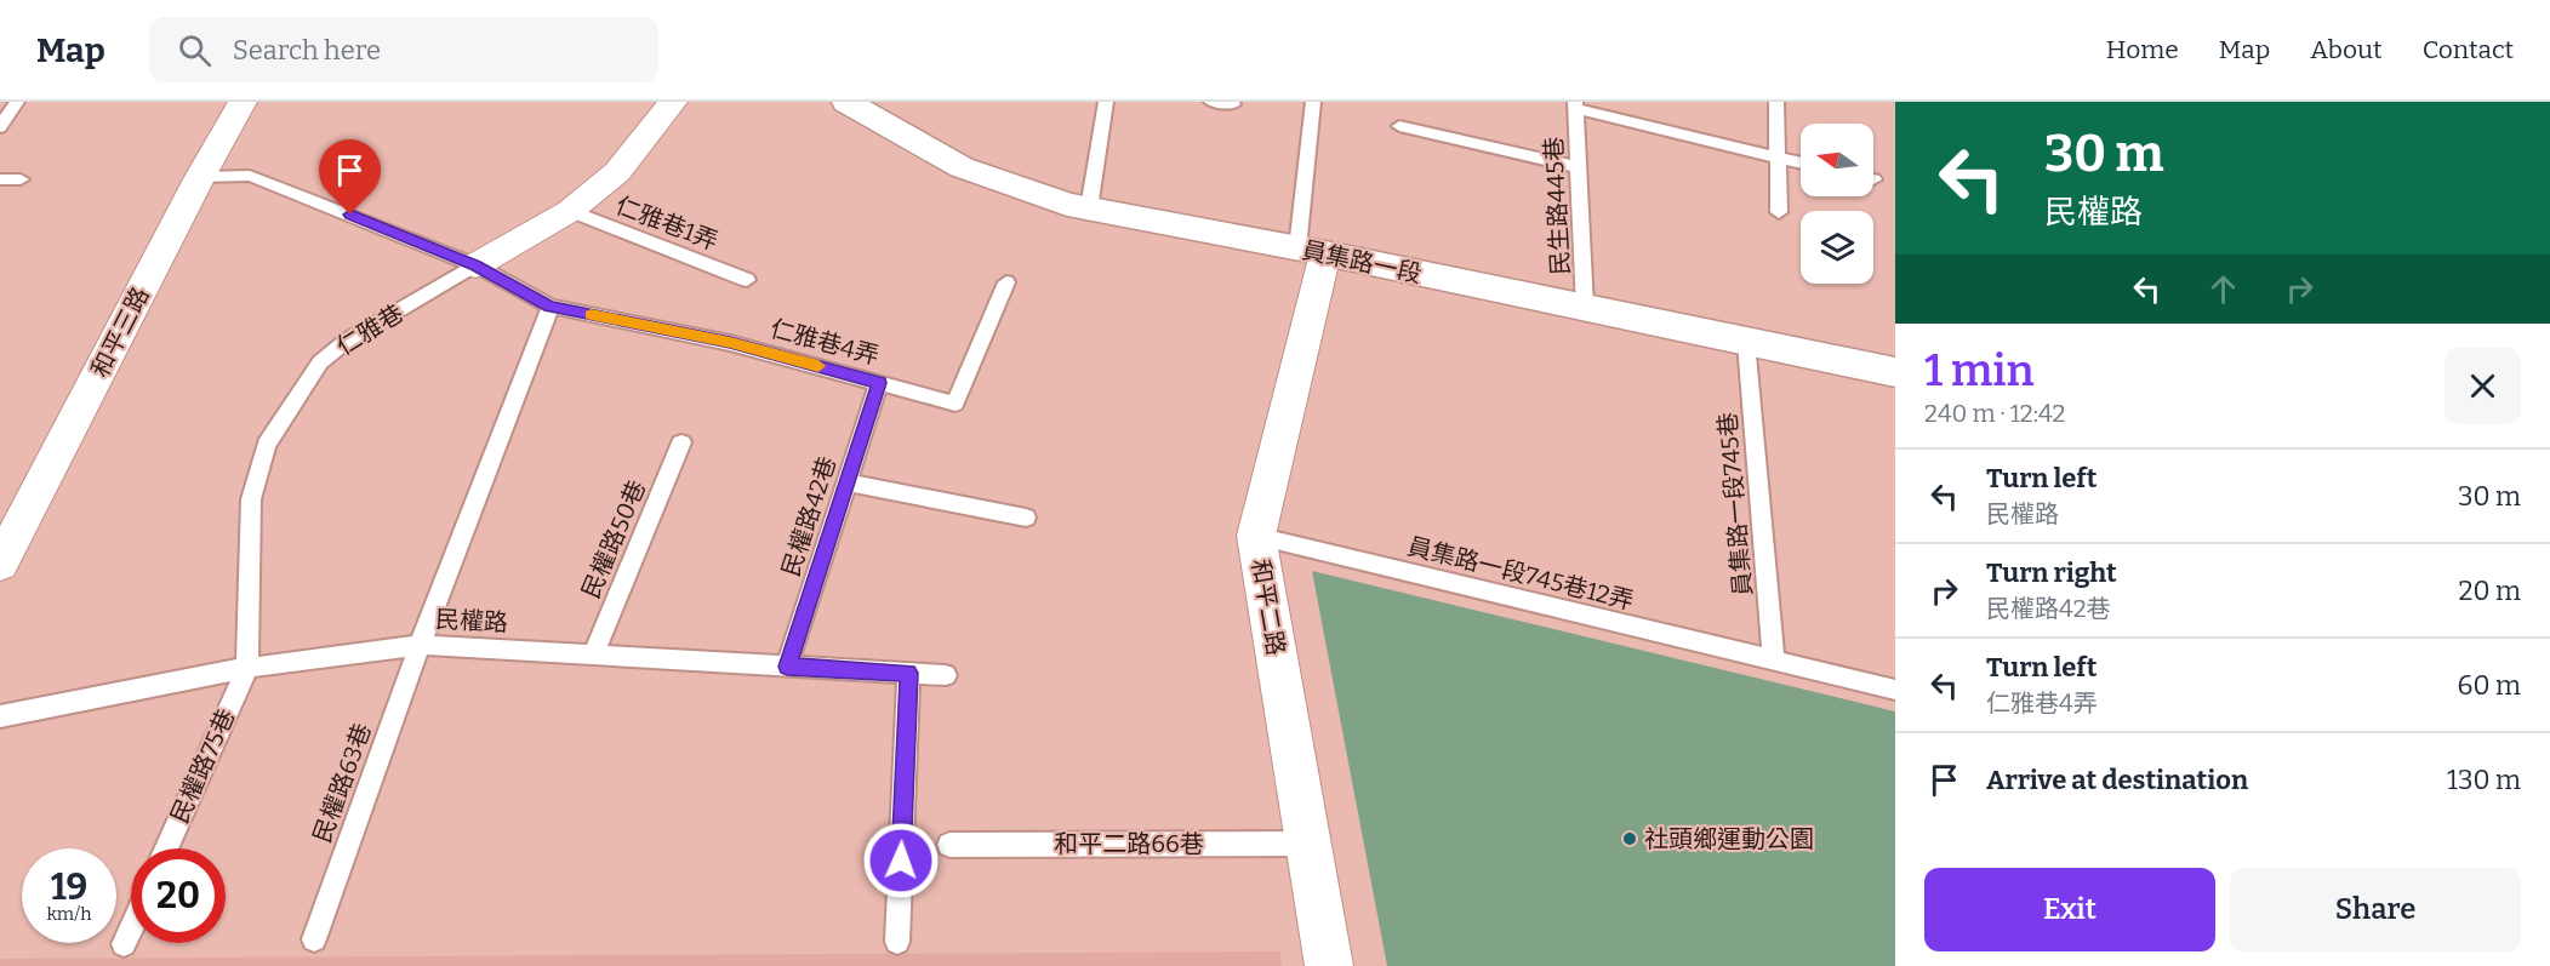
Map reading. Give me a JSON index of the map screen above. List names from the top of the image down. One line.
{"streets":{"street":["員集路一段","仁雅巷","和平三路","和平二路"],"lane":["民生路445巷","仁雅巷1弄","仁雅巷4弄","員集路一段745巷","民權路42巷","民權路50巷","員集路一段745巷12弄","民權路","民權路75巷","民權路63巷","和平二路66巷"]},"crossings":[["民生路445巷","員集路一段"],["仁雅巷1弄","仁雅巷"],["員集路一段","員集路一段745巷"],["員集路一段","和平二路"],["仁雅巷","仁雅巷4弄"],["仁雅巷","民權路"],["仁雅巷","民權路75巷"],["和平三路","仁雅巷4弄"],["仁雅巷4弄","民權路42巷"],["員集路一段745巷","員集路一段745巷12弄"],["民權路42巷","民權路"],["民權路50巷","民權路"],["員集路一段745巷12弄","和平二路"],["和平二路","和平二路66巷"],["民權路","民權路75巷"],["民權路","民權路63巷"]],"places":["社頭鄉運動公園"],"north":"left","page":{"header":"Map","search":"Search here","nav":["Home","Map","About","Contact"],"turn":["30 m","民權路"],"heading":["1 min","240 m · 12:42"],"list":[{"name":"Turn left","note":"民權路","value":"30 m"},{"name":"Turn right","note":"民權路42巷","value":"20 m"},{"name":"Turn left","note":"仁雅巷4弄","value":"60 m"},{"name":"Arrive at destination","value":"130 m"}],"speed":"19 km/h","limit":"20","buttons":["Exit","Share"]}}
